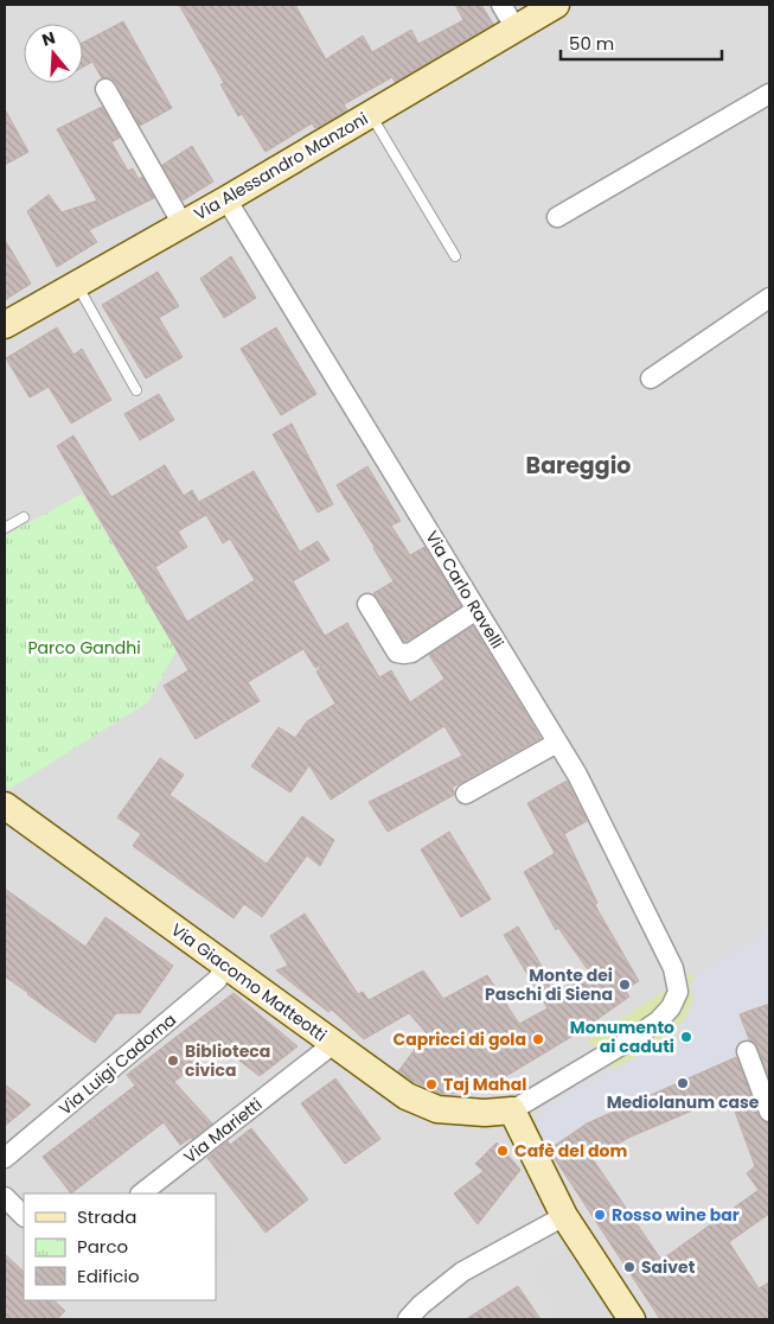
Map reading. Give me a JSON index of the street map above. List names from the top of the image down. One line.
{"streets":{"street":["Via Alessandro Manzoni","Via Carlo Ravelli","Via Giacomo Matteotti","Via Luigi Cadorna","Via Marietti"]},"crossings":[["Via Alessandro Manzoni","Via Carlo Ravelli"],["Via Giacomo Matteotti","Via Luigi Cadorna"],["Via Giacomo Matteotti","Via Marietti"]],"districts":["Bareggio"],"parks":["Parco Gandhi"],"places":["Monte dei Paschi di Siena","Monumento ai caduti","Capricci di gola","Biblioteca civica","Mediolanum case","Taj Mahal","Cafè del dom","Rosso wine bar","Saivet"],"legend":["Strada","Parco","Edificio"],"scale_bar":"50 m","north":"top"}
